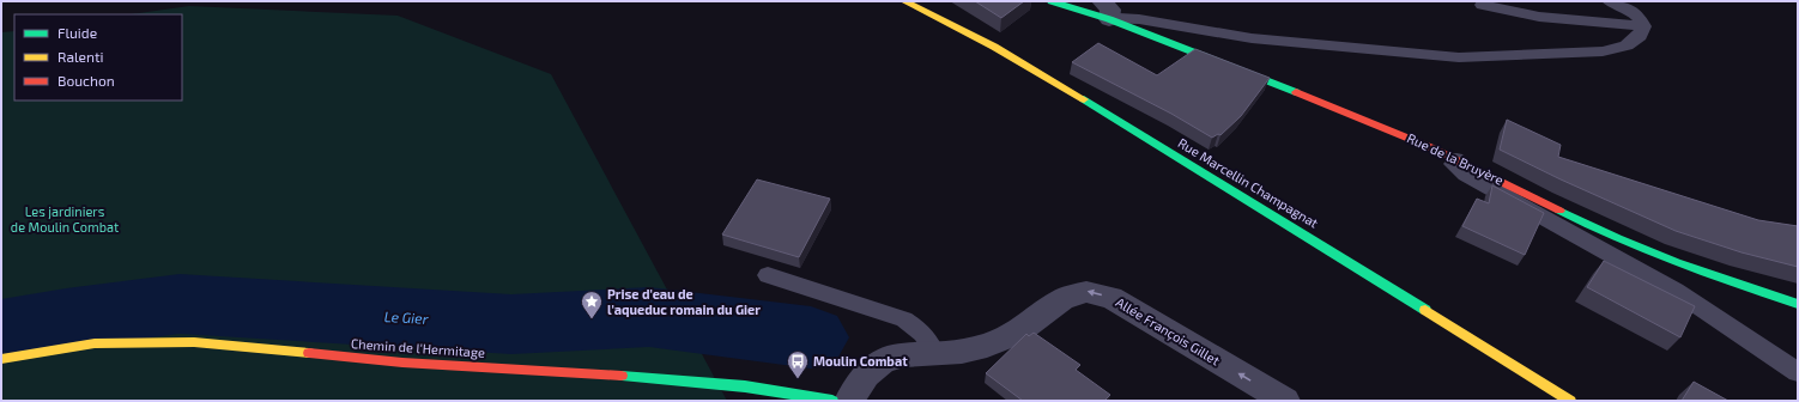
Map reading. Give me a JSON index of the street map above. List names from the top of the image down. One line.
{"streets":{"street":["Rue de la Bruyère","Rue Marcellin Champagnat","Allée François Gillet","Chemin de l'Hermitage"]},"one_way":["Allée François Gillet"],"water":["Le Gier"],"parks":["Les jardiniers de Moulin Combat"],"places":{"place":["Prise d'eau de l'aqueduc romain du Gier"],"bus stop":["Moulin Combat"]},"legend":["Fluide","Ralenti","Bouchon"]}
